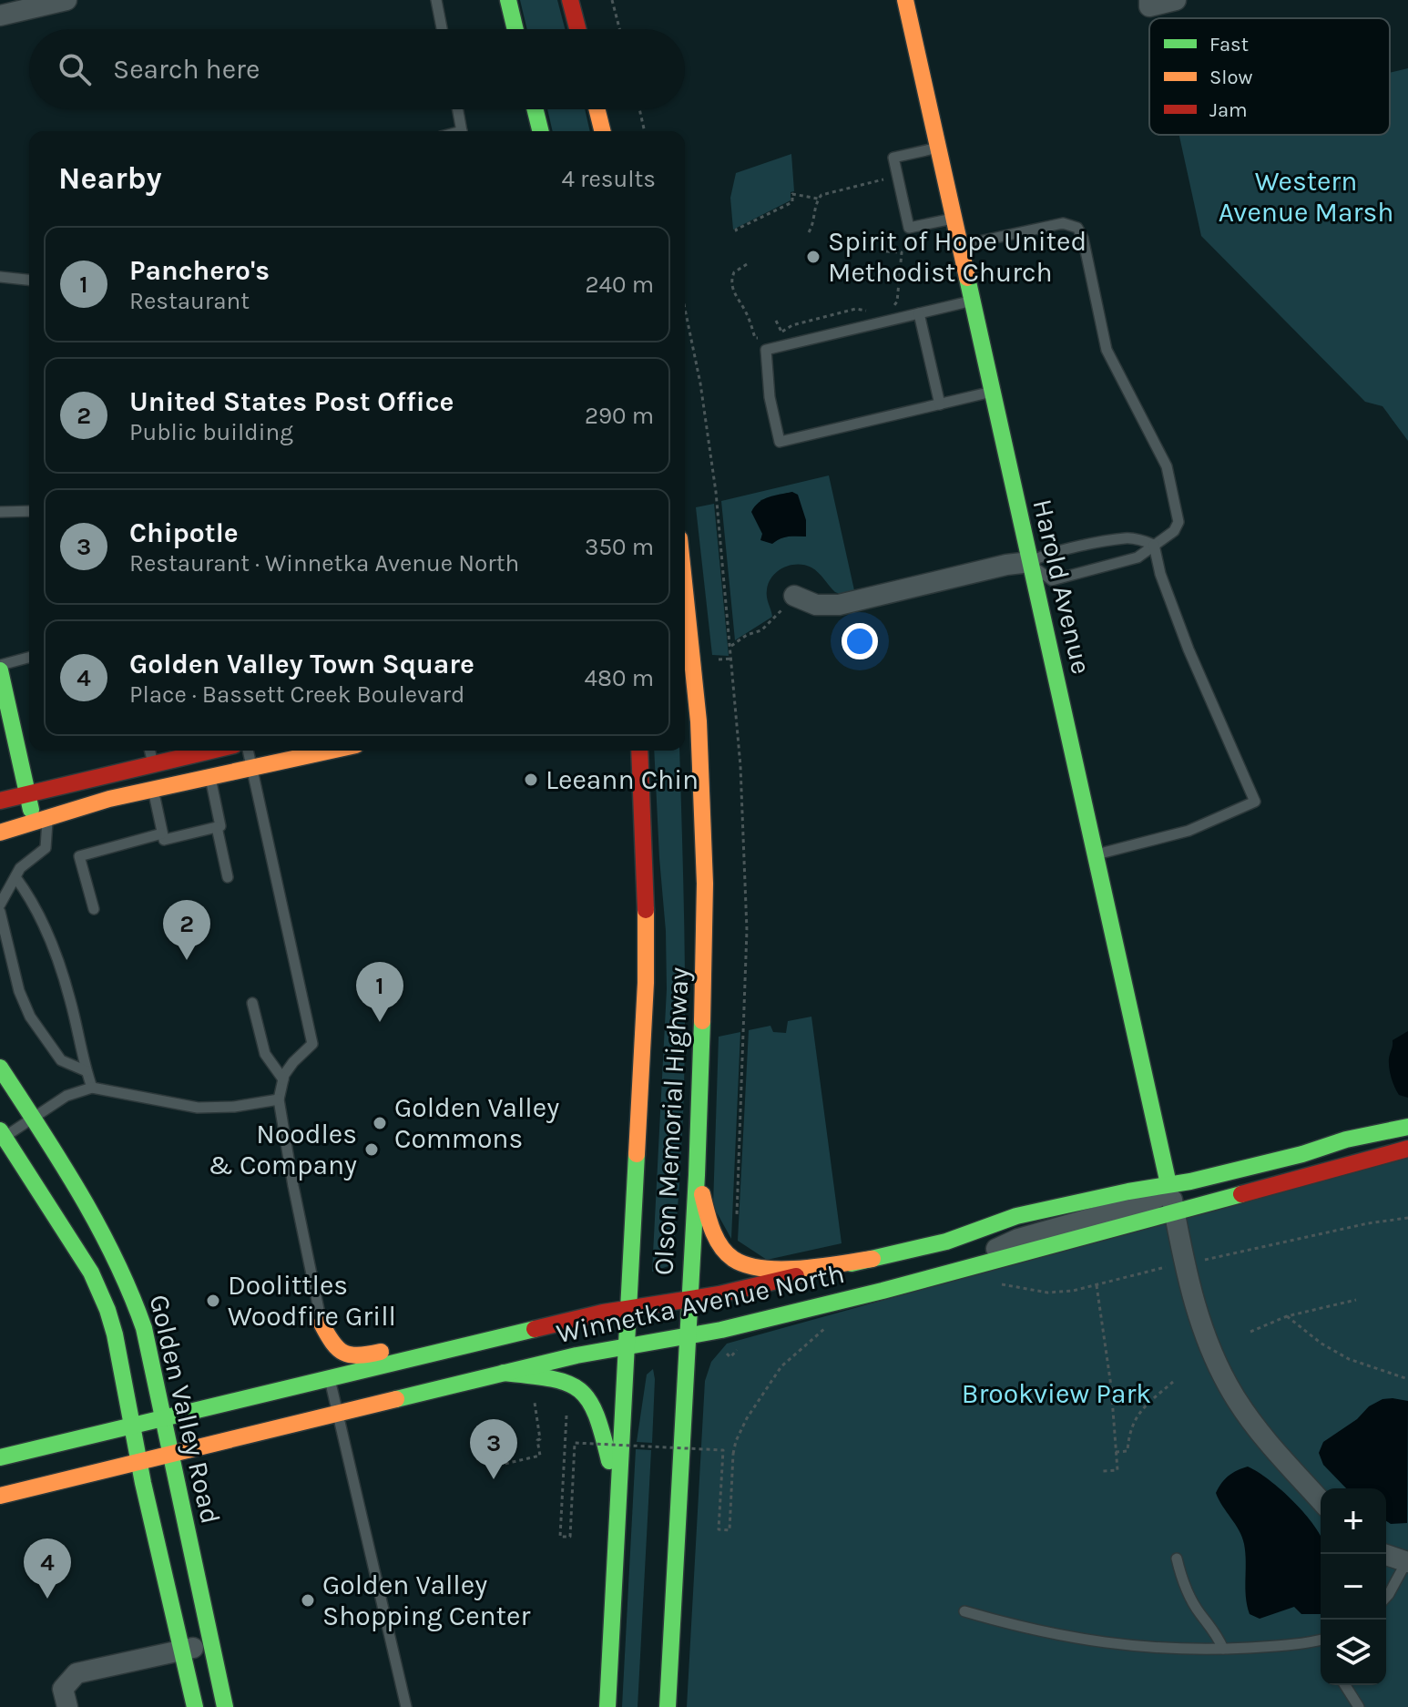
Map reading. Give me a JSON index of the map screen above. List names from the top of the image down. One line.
{"streets":{"main road":["Harold Avenue","Olson Memorial Highway","Winnetka Avenue North","Golden Valley Road"]},"crossings":[["Harold Avenue","Winnetka Avenue North"],["Olson Memorial Highway","Winnetka Avenue North"],["Winnetka Avenue North","Golden Valley Road"]],"parks":["Western Avenue Marsh","Brookview Park"],"places":["Spirit of Hope United Methodist Church","Leeann Chin","Golden Valley Commons","Noodles & Company","Doolittles Woodfire Grill","Golden Valley Shopping Center"],"legend":["Fast","Slow","Jam"],"page":{"search":"Search here","heading":["Nearby","4 results"],"list":[{"mark":"1","name":"Panchero's","note":"Restaurant","value":"240 m"},{"mark":"2","name":"United States Post Office","note":"Public building","value":"290 m"},{"mark":"3","name":"Chipotle","note":"Restaurant · Winnetka Avenue North","value":"350 m"},{"mark":"4","name":"Golden Valley Town Square","note":"Place · Bassett Creek Boulevard","value":"480 m"}],"pins":["2","1","3","4"],"map_buttons":["+","−"]}}
